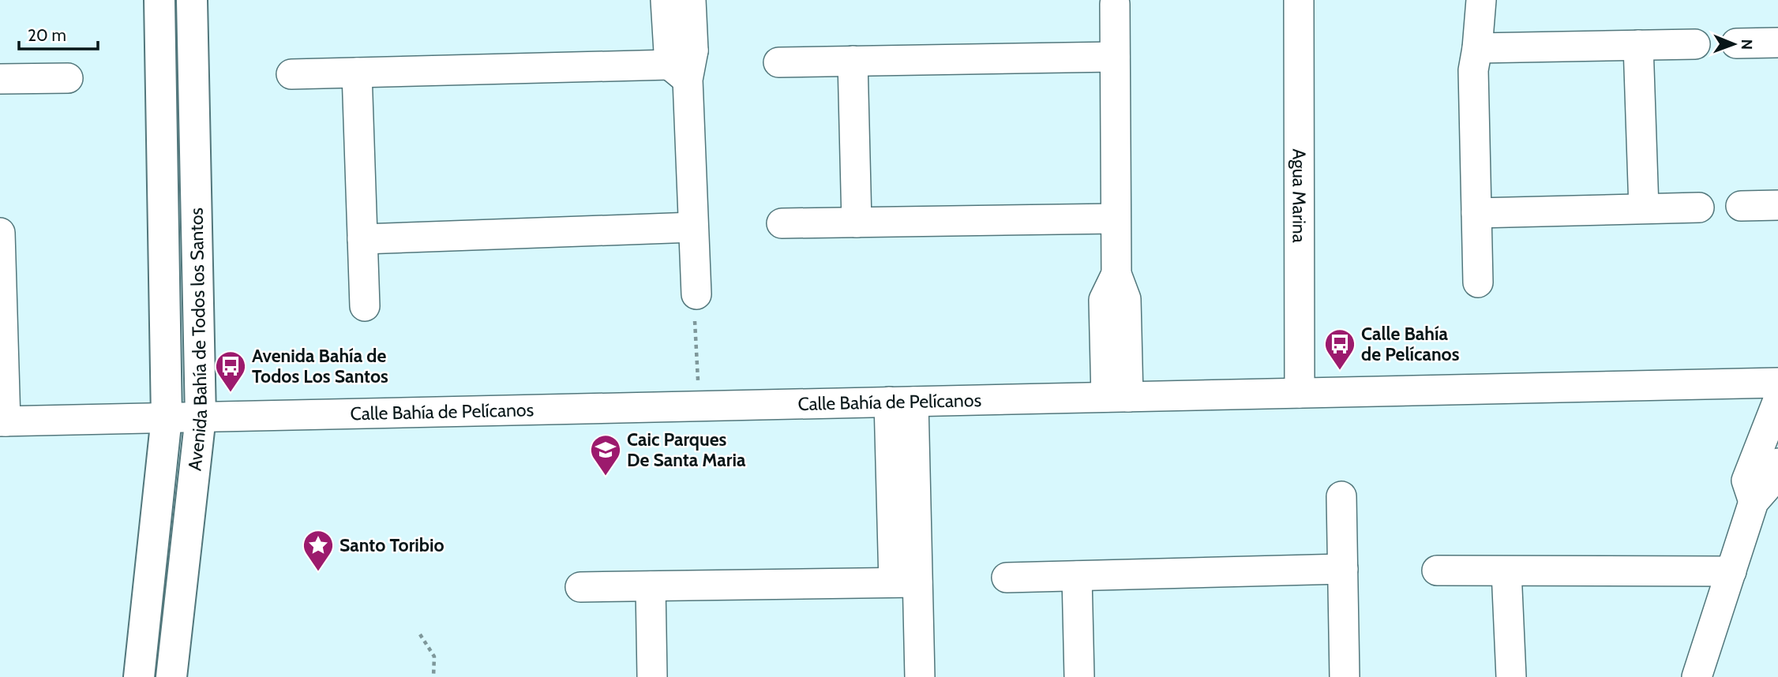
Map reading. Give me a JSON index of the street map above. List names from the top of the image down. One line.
{"streets":{"street":["Agua Marina","Avenida Bahía de Todos los Santos","Calle Bahía de Pelícanos"]},"crossings":[["Agua Marina","Calle Bahía de Pelícanos"],["Avenida Bahía de Todos los Santos","Calle Bahía de Pelícanos"]],"places":{"bus stop":["Calle Bahía de Pelícanos","Avenida Bahía de Todos Los Santos"],"school or university":["Caic Parques De Santa Maria"],"place":["Santo Toribio"]},"scale_bar":"20 m","north":"right"}
